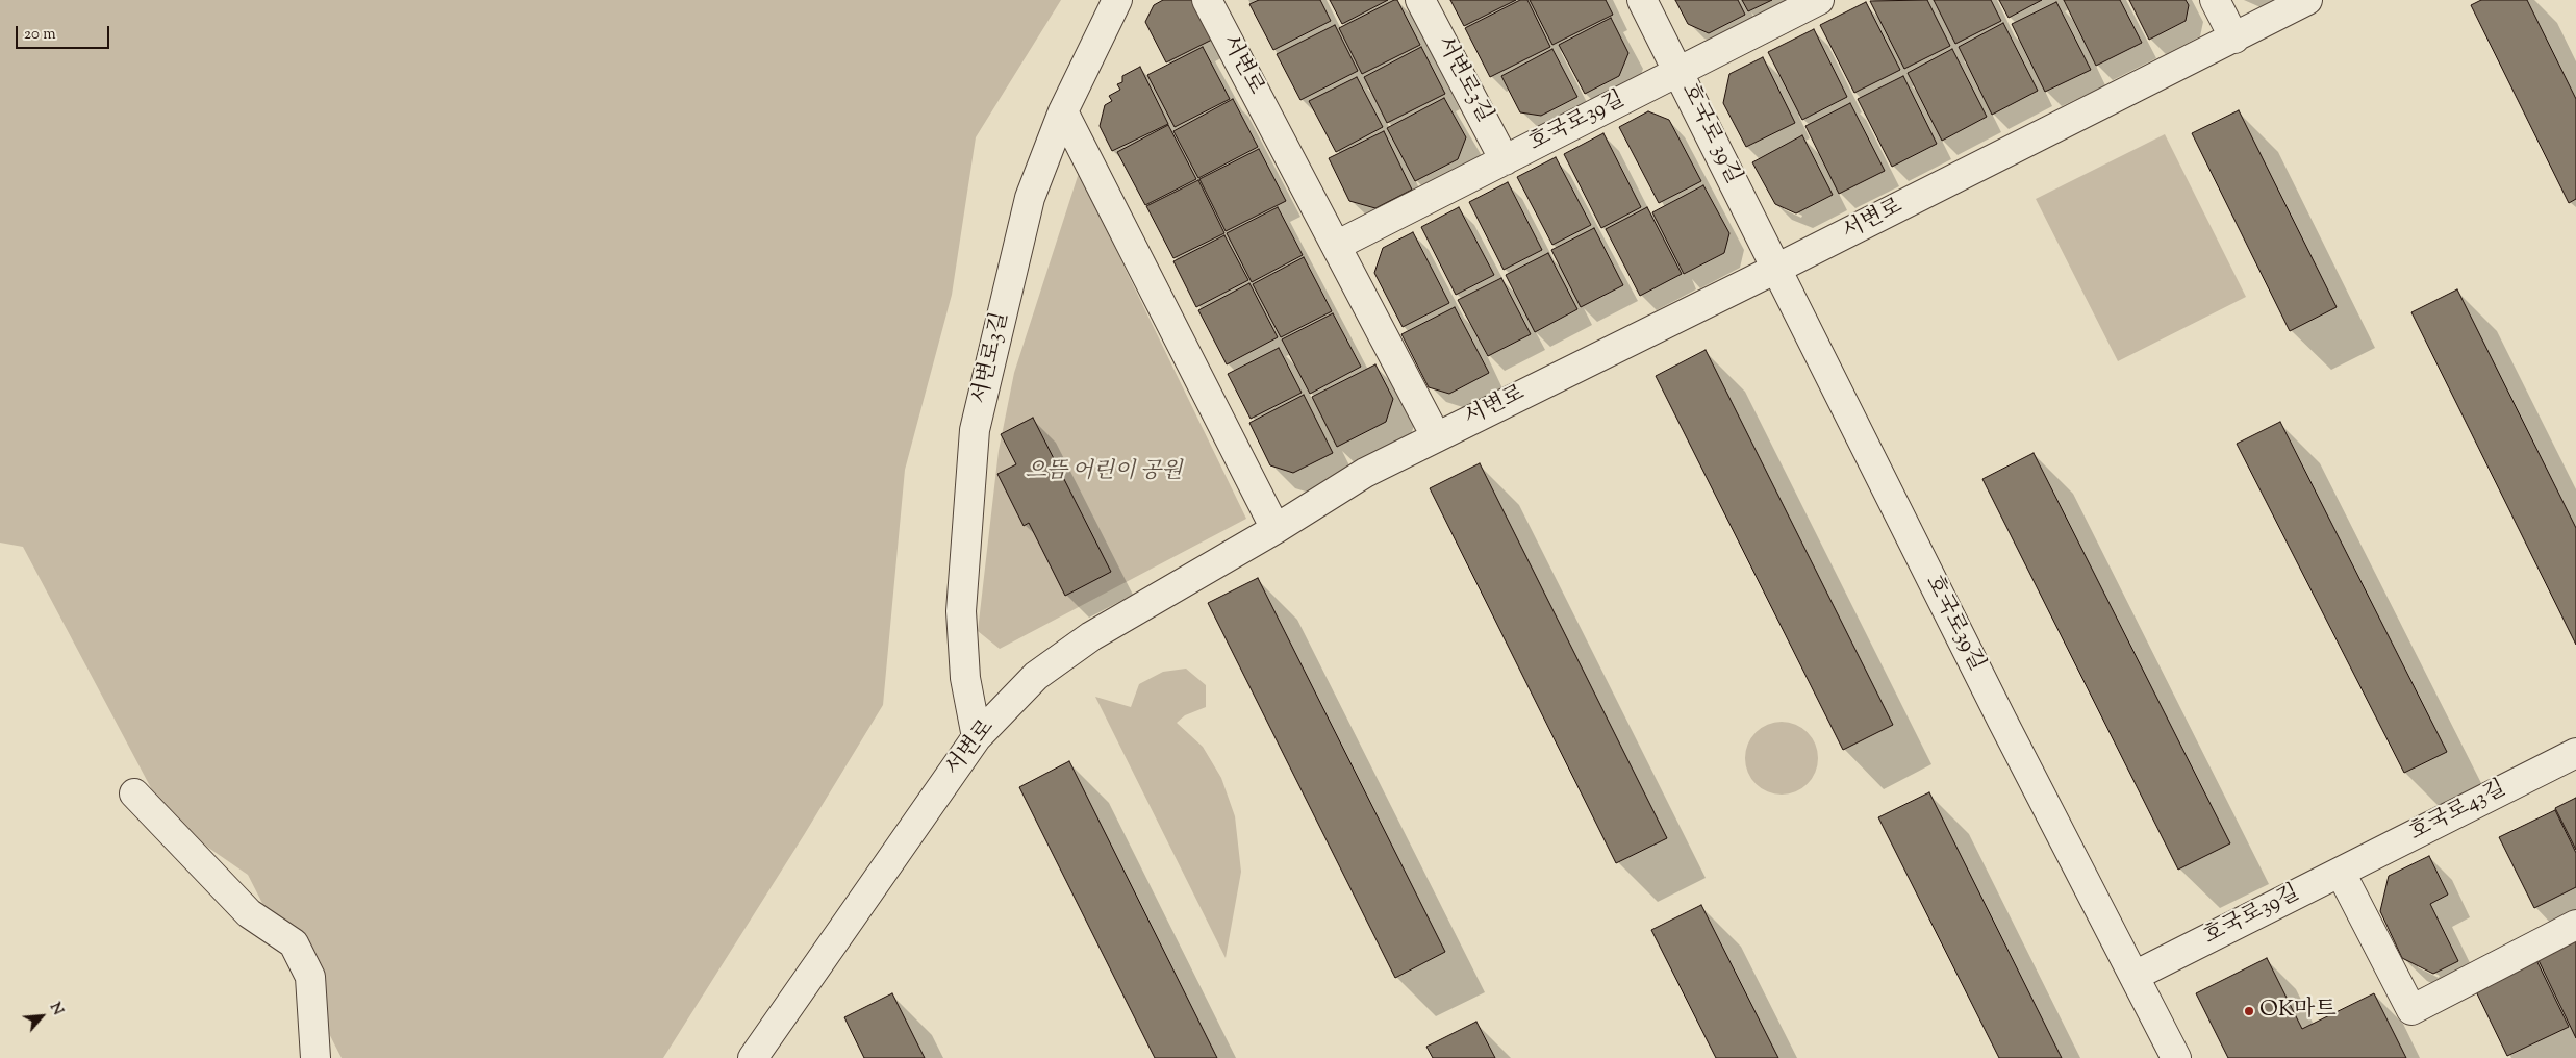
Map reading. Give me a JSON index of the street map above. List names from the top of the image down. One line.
{"streets":{"street":["서변로","서변로3길","호국로39길","호국로 39길","호국로43길"]},"crossings":[["서변로","서변로3길"],["서변로","호국로39길"],["서변로","호국로 39길"],["서변로3길","호국로39길"],["호국로39길","호국로 39길"],["호국로39길","호국로43길"]],"parks":["으뜸 어린이 공원"],"places":["OK마트"],"scale_bar":"20 m","north":"top right"}
